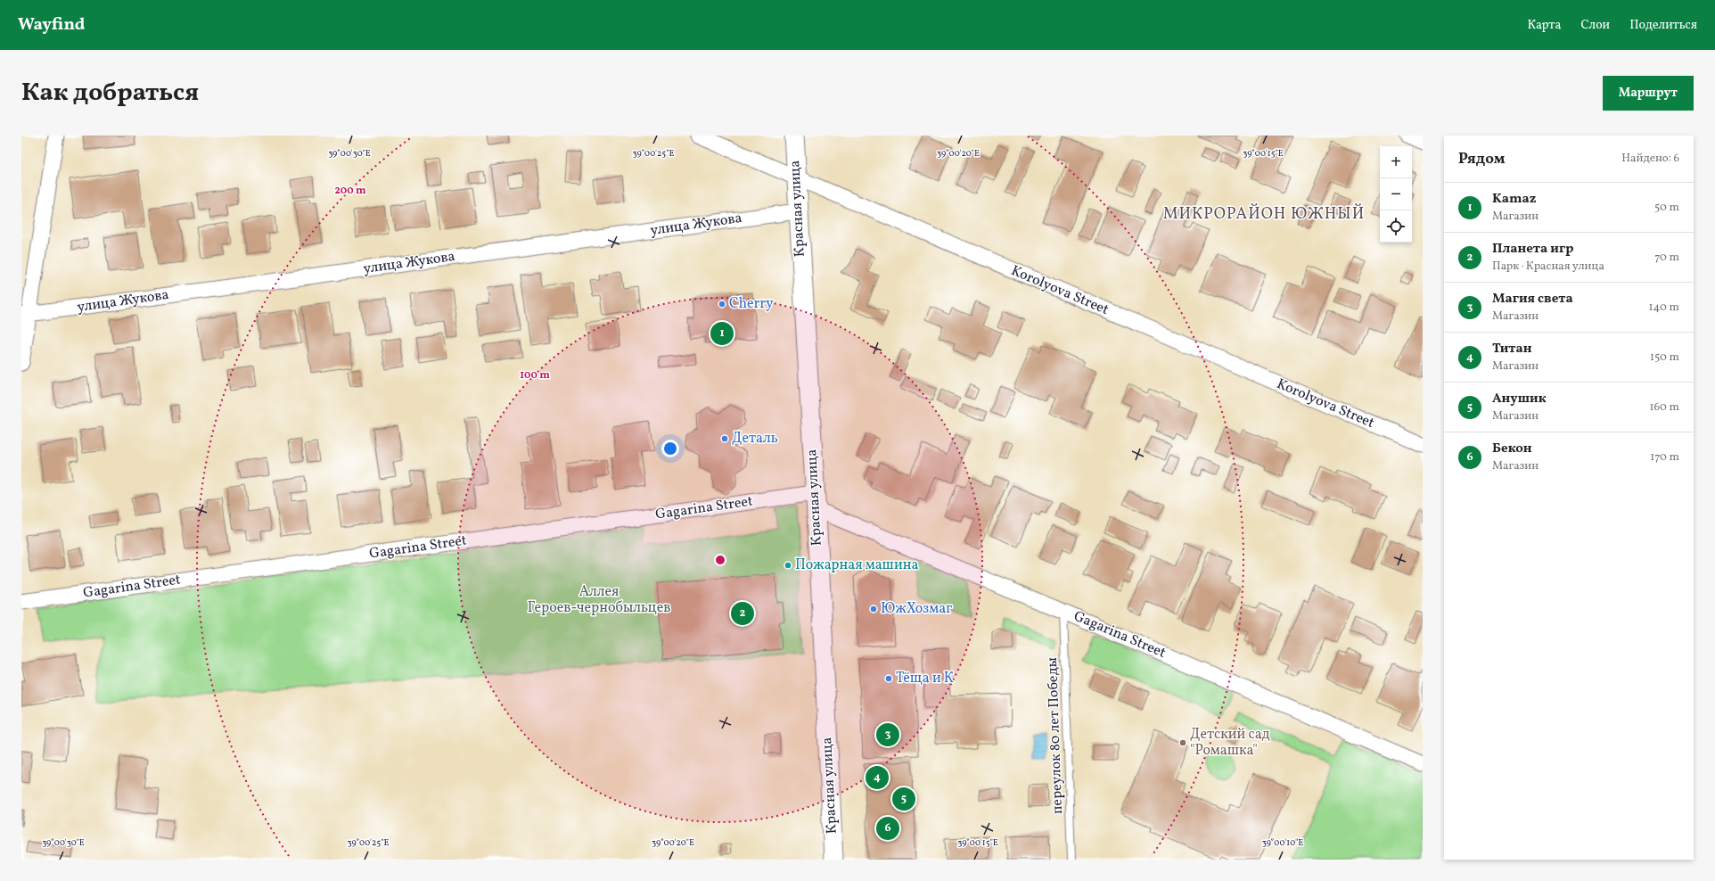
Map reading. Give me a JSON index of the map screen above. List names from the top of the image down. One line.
{"streets":{"street":["Красная улица","улица Жукова","Korolyova Street","Gagarina Street"],"lane":["переулок 80 лет Победы"]},"crossings":[["Красная улица","улица Жукова"],["Красная улица","Korolyova Street"],["Красная улица","Gagarina Street"],["Gagarina Street","переулок 80 лет Победы"]],"districts":["МИКРОРАЙОН ЮЖНЫЙ"],"parks":["Аллея Героев-чернобыльцев"],"places":["Cherry","Деталь","Пожарная машина","ЮжХозмаг","Тёща и К","Детский сад \"Ромашка\""],"page":{"header":"Wayfind","nav":["Карта","Слои","Поделиться"],"title":"Как добраться","buttons":"Маршрут","heading":["Рядом","Найдено: 6"],"map_buttons":["+","−"],"list":[{"mark":"1","name":"Kamaz","note":"Магазин","value":"50 m"},{"mark":"2","name":"Планета игр","note":"Парк · Красная улица","value":"70 m"},{"mark":"3","name":"Магия света","note":"Магазин","value":"140 m"},{"mark":"4","name":"Титан","note":"Магазин","value":"150 m"},{"mark":"5","name":"Анушик","note":"Магазин","value":"160 m"},{"mark":"6","name":"Бекон","note":"Магазин","value":"170 m"}],"pins":["1","2","3","4","5","6"]},"coordinates":["39°00'20\"E","39°00'30\"E","39°00'25\"E","39°00'15\"E","39°00'10\"E"],"rings":["200 m","100 m"]}
